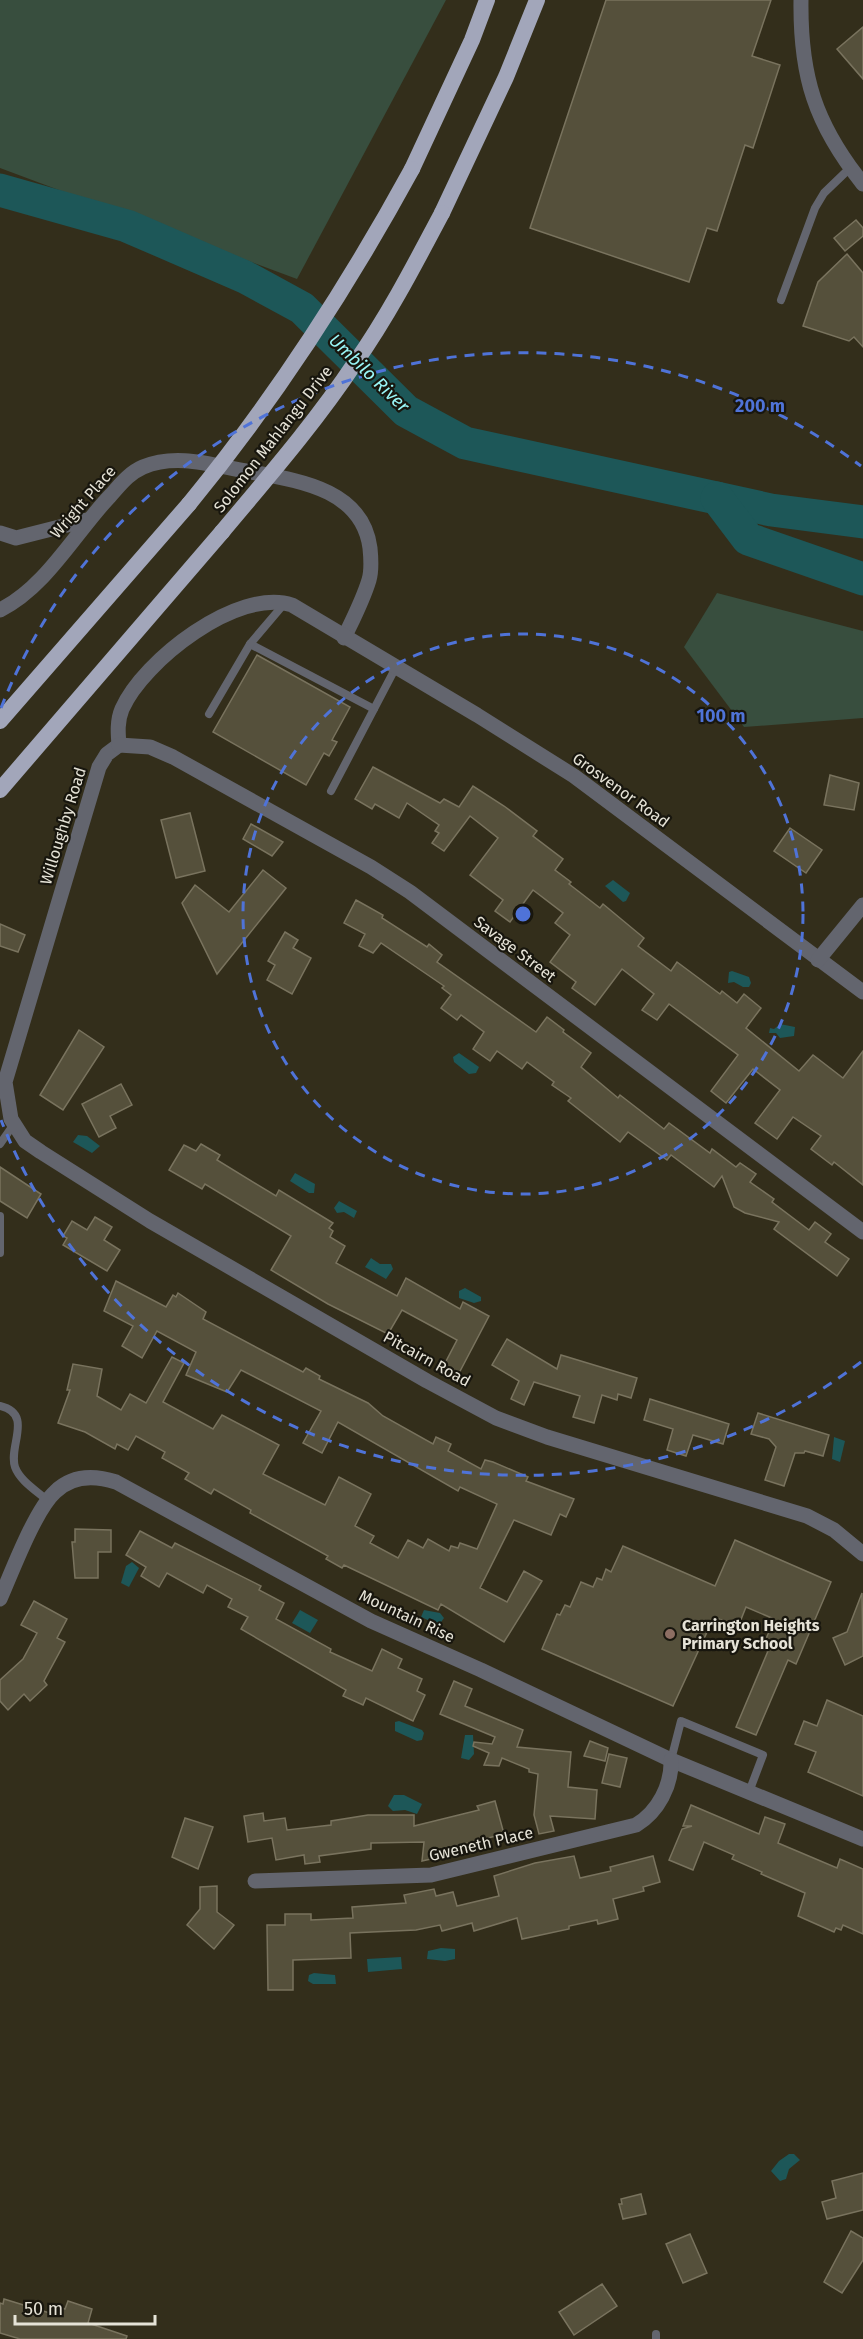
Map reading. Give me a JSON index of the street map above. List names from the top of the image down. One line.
{"streets":{"highway":["Solomon Mahlangu Drive"],"street":["Wright Place","Grosvenor Road","Willoughby Road","Savage Street","Pitcairn Road","Mountain Rise","Gweneth Place"]},"crossings":[["Wright Place","Grosvenor Road"],["Willoughby Road","Savage Street"],["Willoughby Road","Pitcairn Road"],["Mountain Rise","Gweneth Place"]],"water":["Umbilo River"],"places":["Carrington Heights Primary School"],"scale_bar":"50 m","rings":["200 m","100 m"]}
